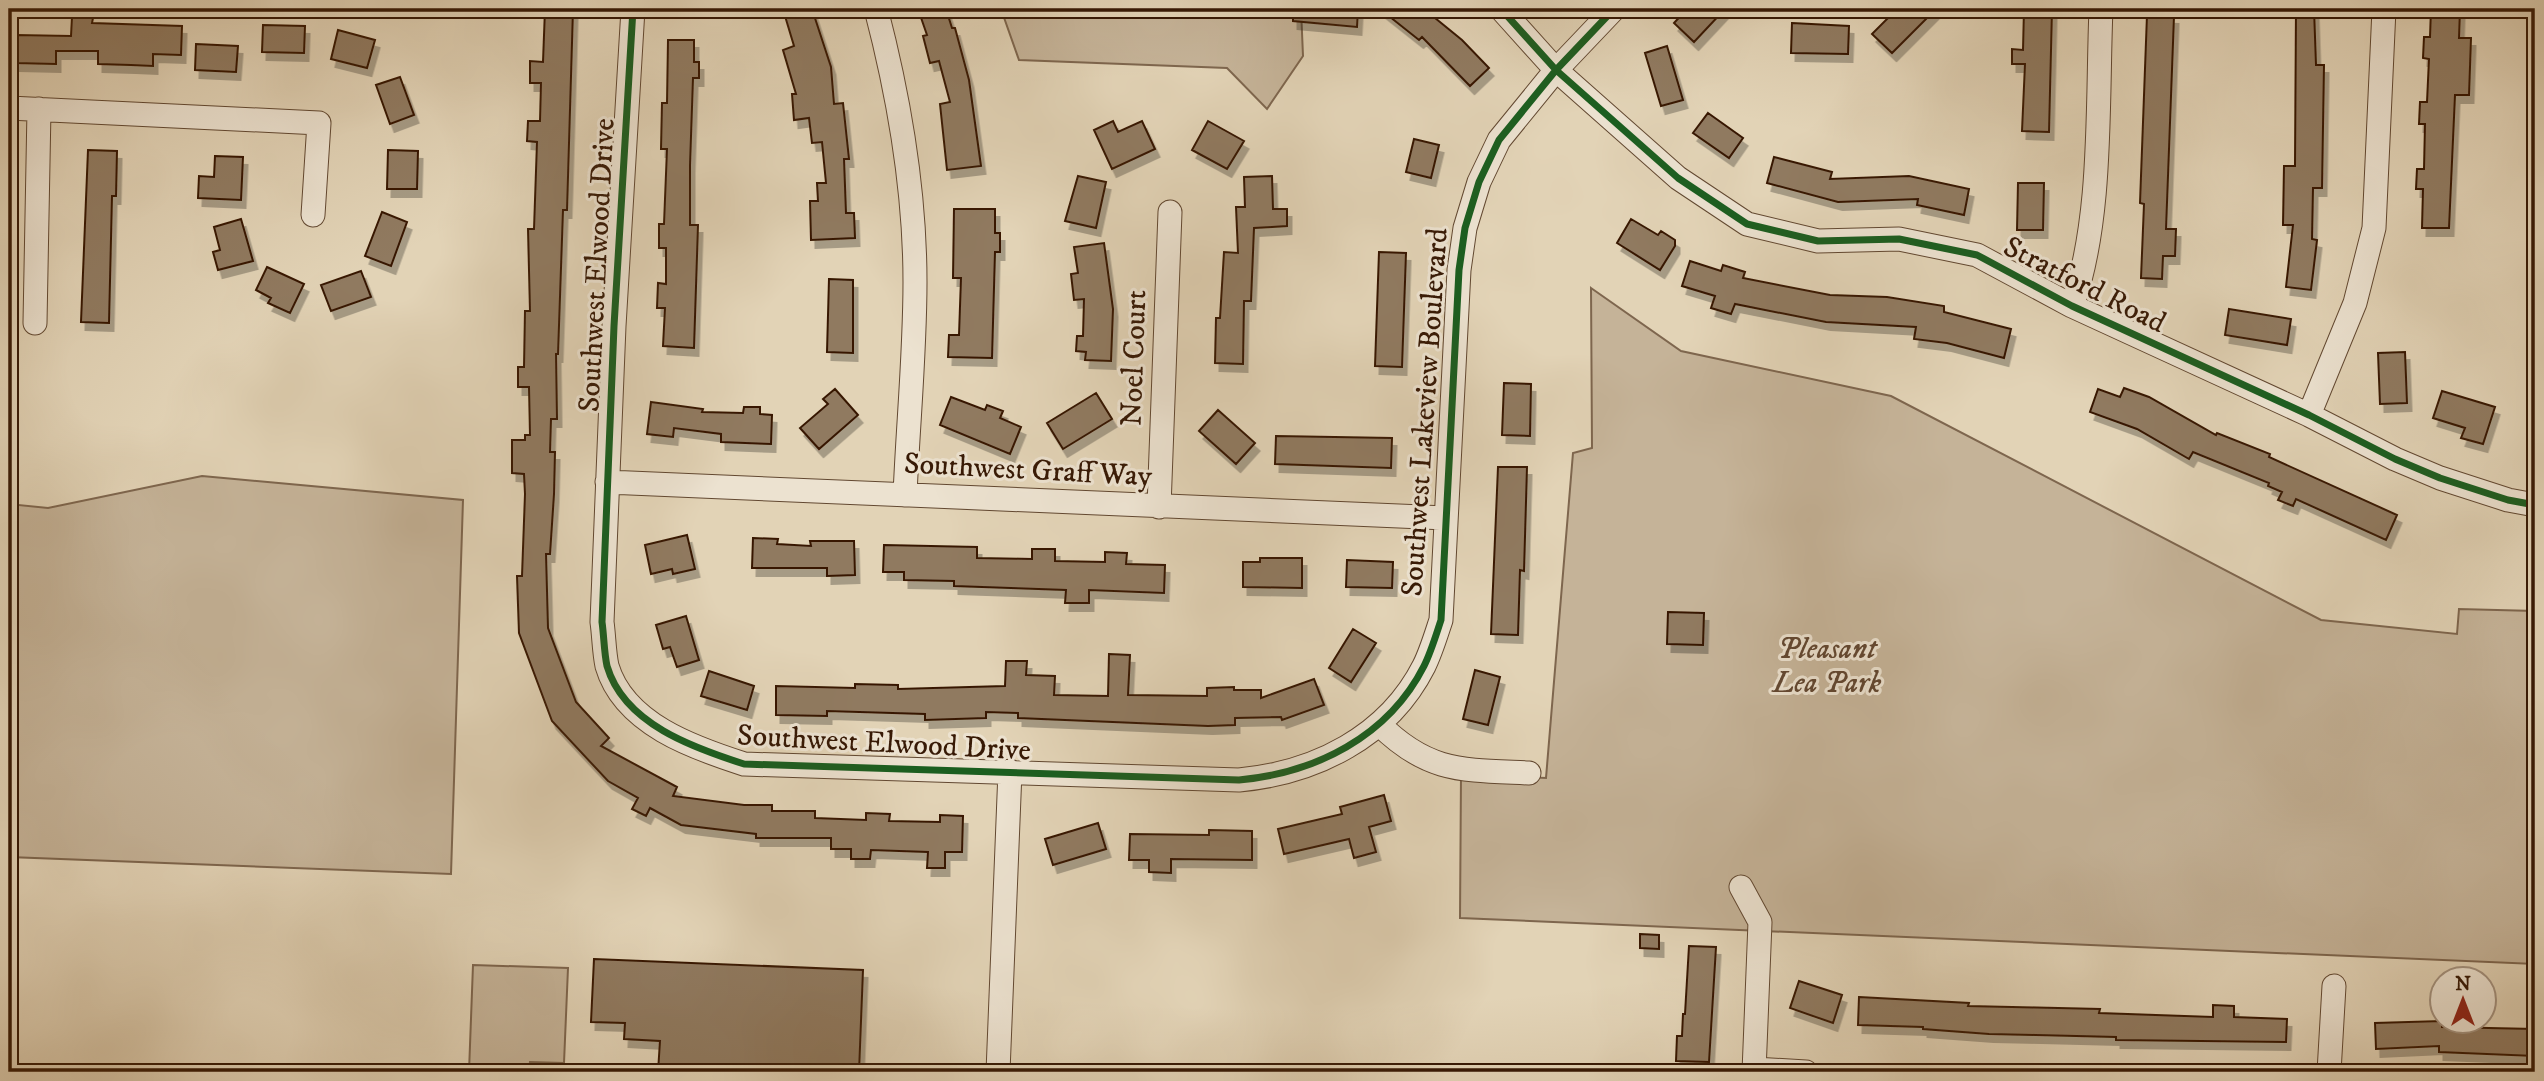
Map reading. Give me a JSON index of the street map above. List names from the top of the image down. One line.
{"streets":{"street":["Southwest Elwood Drive","Stratford Road","Noel Court","Southwest Lakeview Boulevard","Southwest Graff Way"]},"crossings":[["Southwest Elwood Drive","Southwest Lakeview Boulevard"],["Southwest Elwood Drive","Southwest Graff Way"],["Stratford Road","Southwest Lakeview Boulevard"],["Noel Court","Southwest Graff Way"],["Southwest Lakeview Boulevard","Southwest Graff Way"]],"parks":["Pleasant Lea Park"],"north":"top"}
